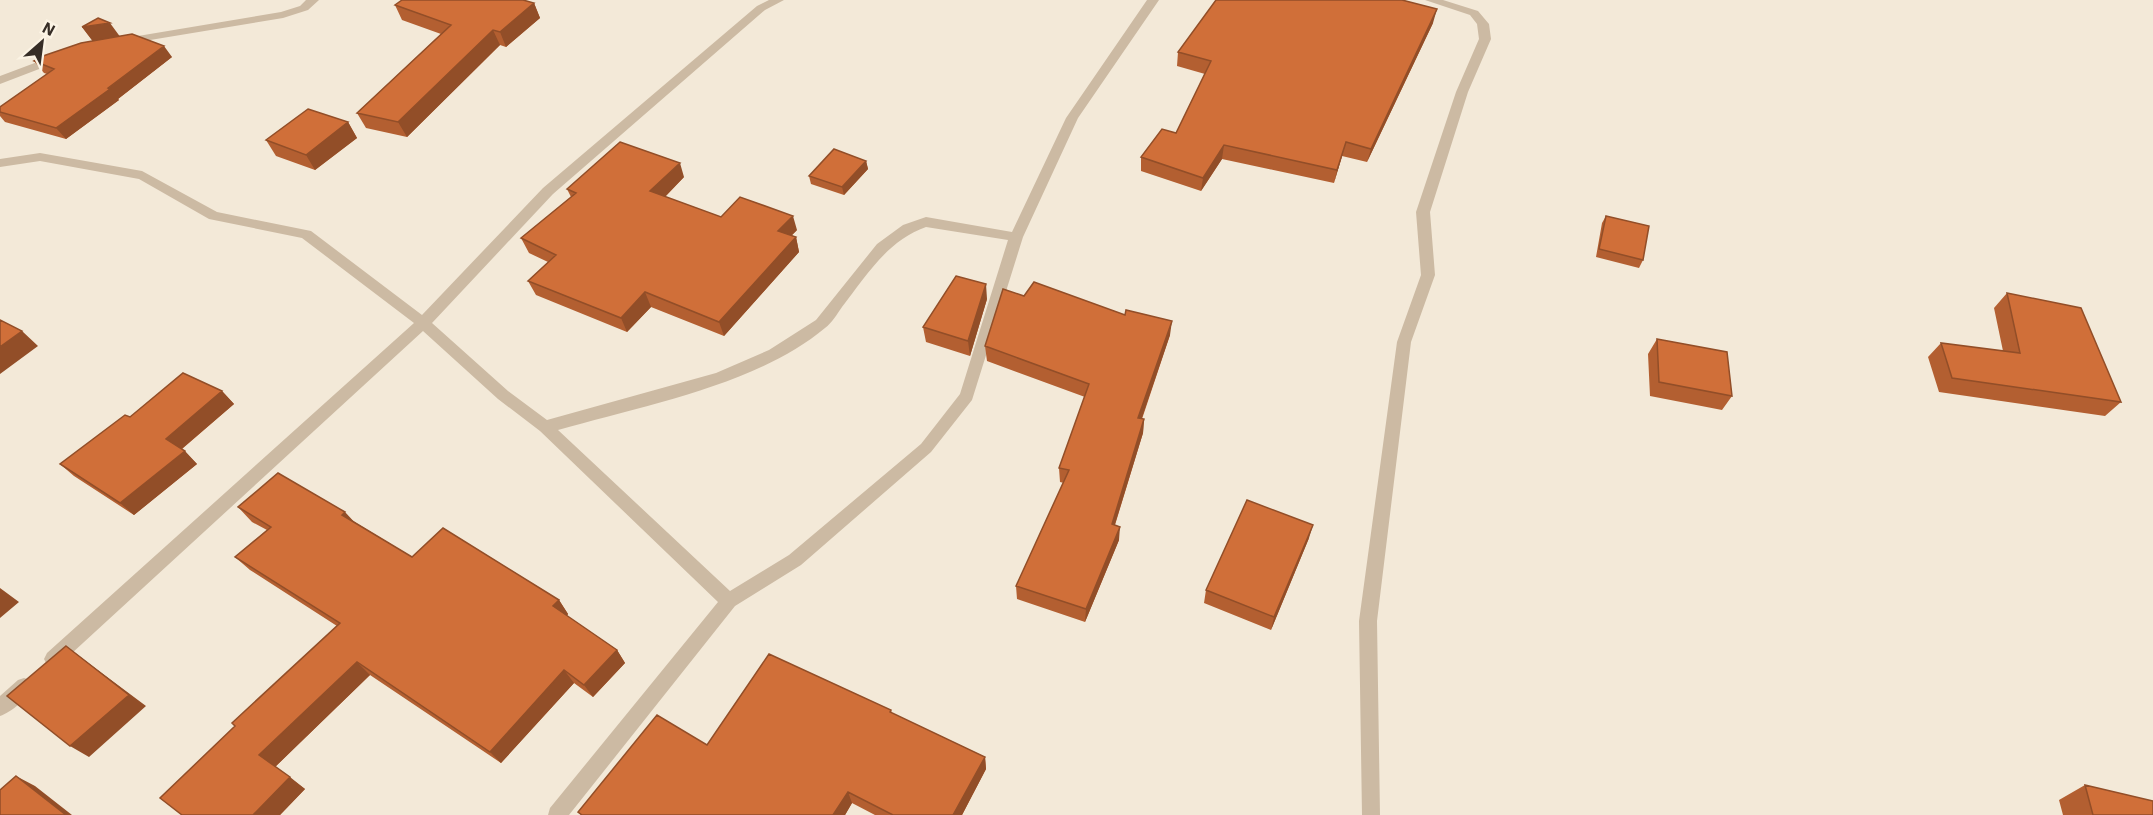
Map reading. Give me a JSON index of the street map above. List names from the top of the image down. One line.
{"north":"top right"}
